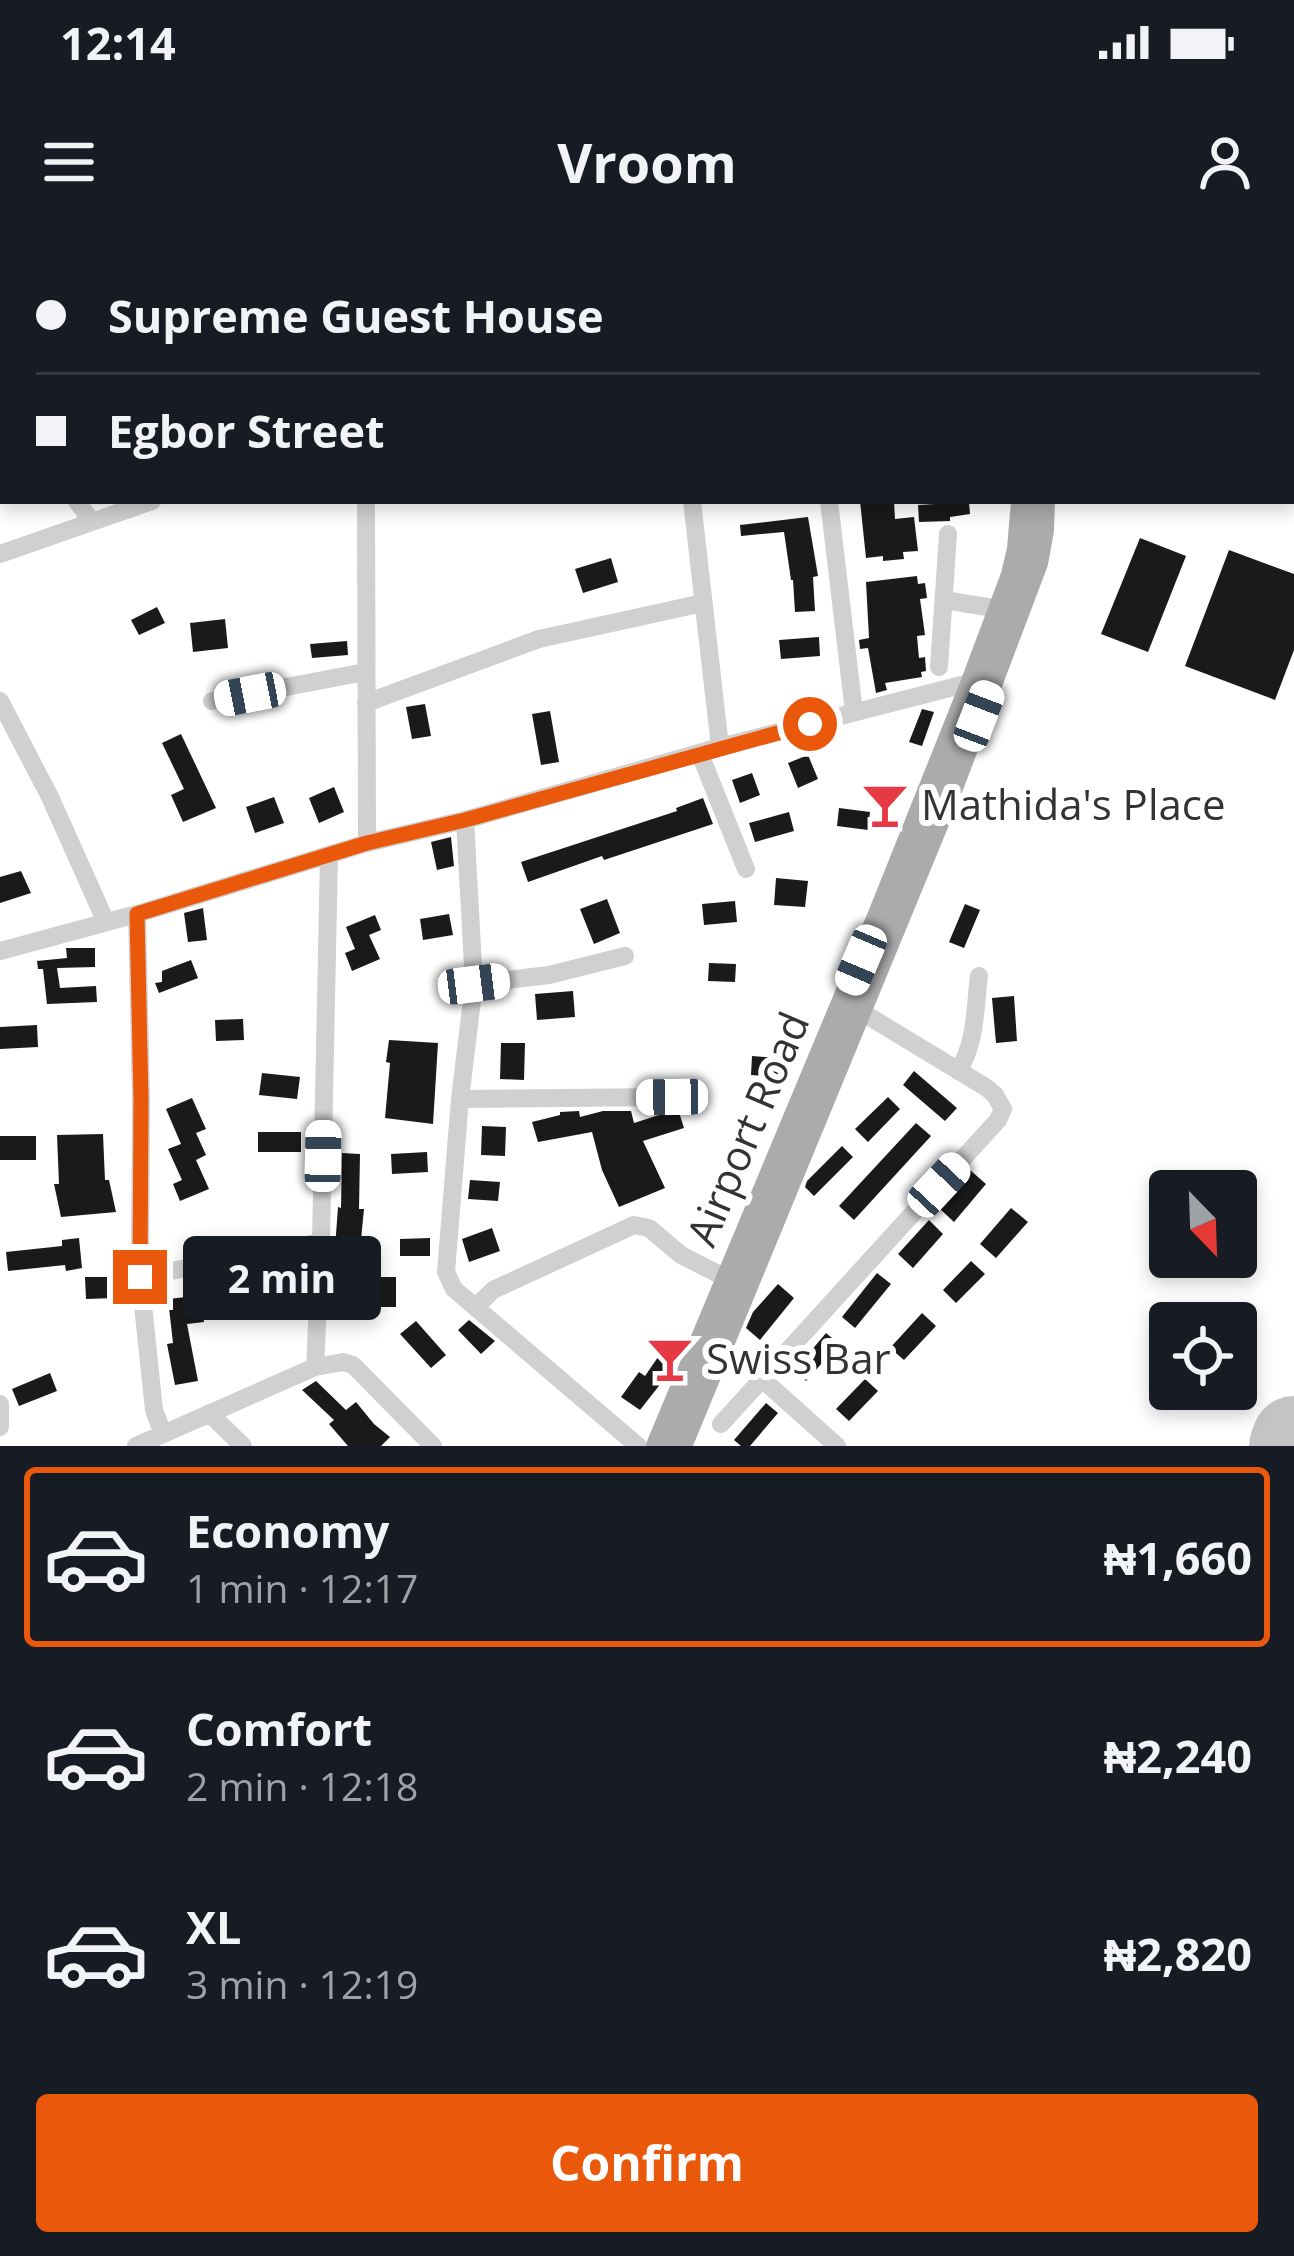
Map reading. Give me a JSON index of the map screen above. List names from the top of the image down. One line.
{"streets":{"main road":["Airport Road"]},"places":{"bar":["Mathida's Place","Swiss Bar"]},"north":"bottom right","page":{"status":"12:14","header":"Vroom","banner":["Supreme Guest House","Egbor Street"],"bubble":"2 min","list":[{"name":"Economy","note":"1 min · 12:17","value":"₦1,660"},{"name":"Comfort","note":"2 min · 12:18","value":"₦2,240"},{"name":"XL","note":"3 min · 12:19","value":"₦2,820"}],"buttons":"Confirm"}}
